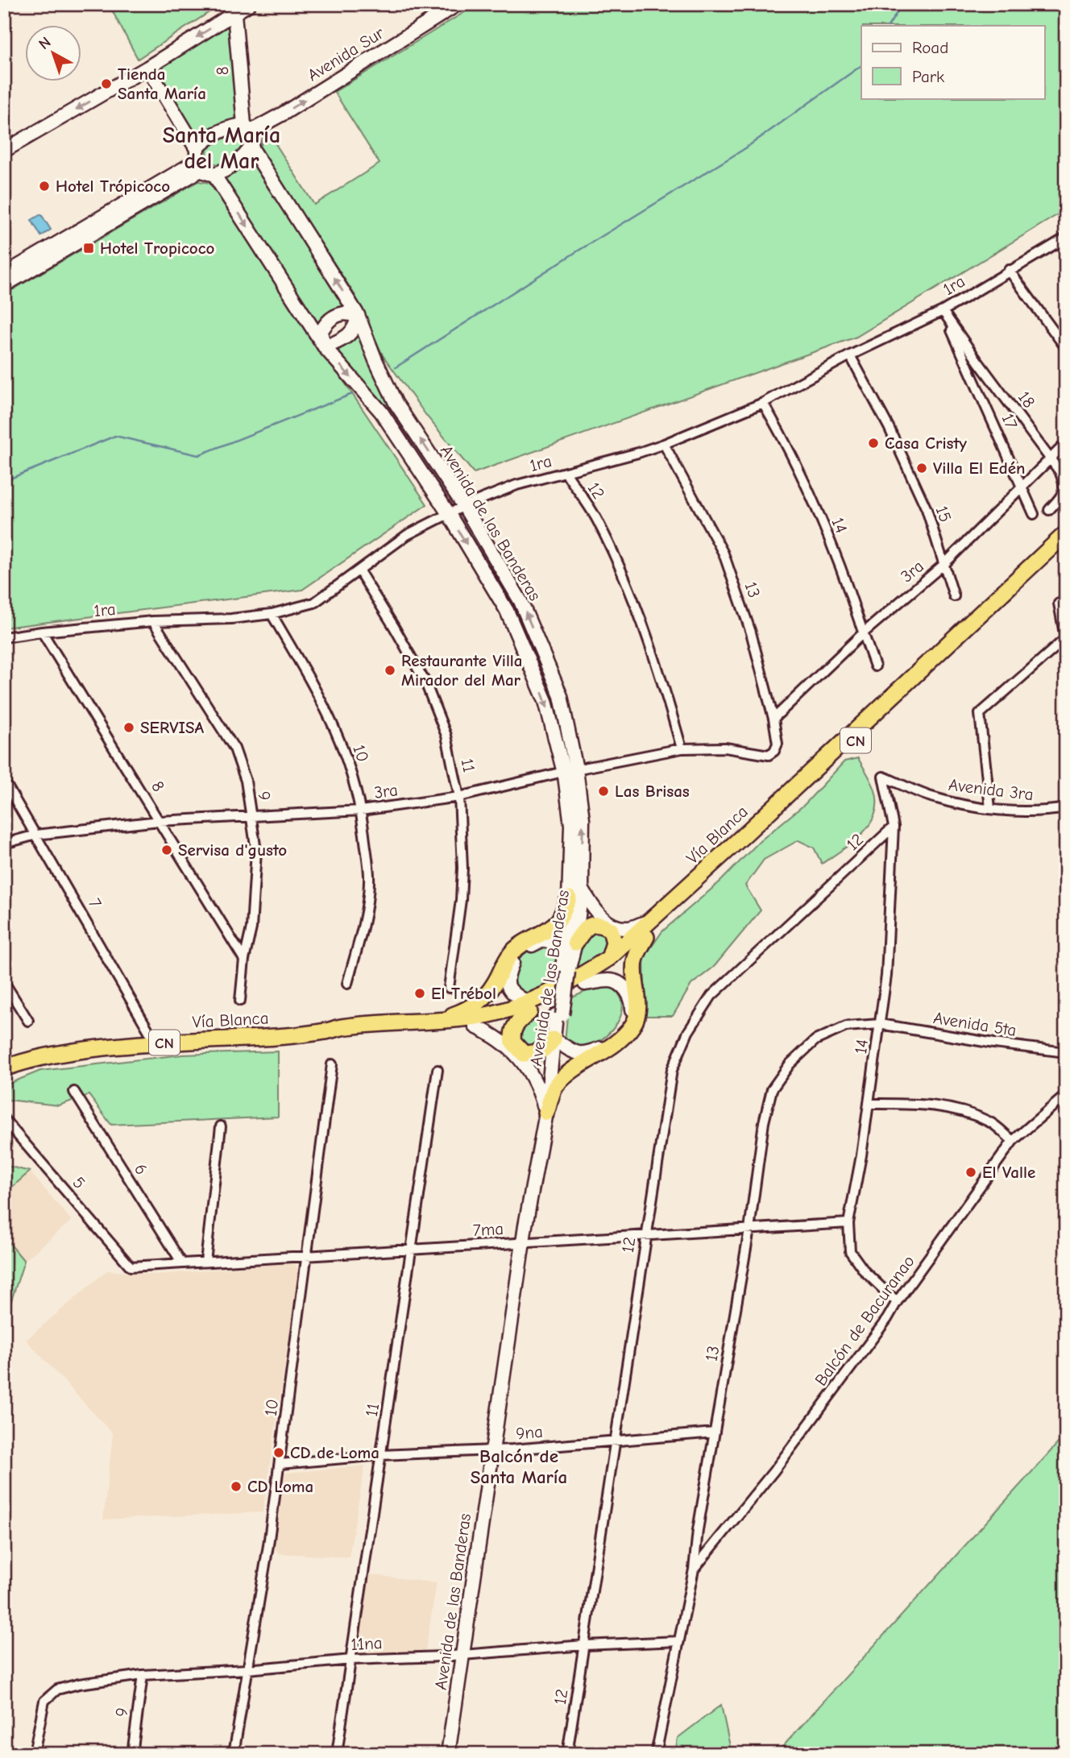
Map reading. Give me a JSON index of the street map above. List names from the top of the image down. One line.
{"streets":{"highway":["CN","Vía Blanca"],"main road":["Avenida Sur","8","Avenida de las Banderas"],"street":["1ra","18","17","12","15","14","3ra","13","10","11","Avenida 3ra","9","7","Avenida 5ta","6","5","7ma","Balcón de Bacuranao","9na","11na"]},"crossings":[["Avenida Sur","8"],["Avenida Sur","Avenida de las Banderas"],["8","1ra"],["8","Avenida de las Banderas"],["8","3ra"],["8","9"],["1ra","18"],["1ra","17"],["1ra","12"],["1ra","15"],["1ra","Avenida de las Banderas"],["1ra","14"],["1ra","13"],["1ra","10"],["1ra","11"],["1ra","9"],["18","17"],["18","3ra"],["17","3ra"],["12","14"],["12","3ra"],["12","7ma"],["12","9na"],["12","11na"],["15","3ra"],["Avenida de las Banderas","3ra"],["Avenida de las Banderas","7ma"],["Avenida de las Banderas","9na"],["Avenida de las Banderas","11na"],["14","3ra"],["14","13"],["14","Avenida 3ra"],["14","Avenida 5ta"],["14","7ma"],["14","Balcón de Bacuranao"],["3ra","13"],["3ra","10"],["3ra","11"],["3ra","9"],["3ra","7"],["13","Avenida 5ta"],["13","7ma"],["13","Balcón de Bacuranao"],["13","9na"],["13","11na"],["10","7ma"],["10","9na"],["10","11na"],["11","7ma"],["11","9na"],["11","11na"],["9","11na"],["Vía Blanca","7"],["6","7ma"],["5","7ma"]],"districts":["Santa María del Mar","Balcón de Santa María"],"places":{"other":["Tienda Santa María","Hotel Trópicoco","Casa Cristy","Villa El Edén","Restaurante Villa Mirador del Mar","SERVISA","Las Brisas","Servisa d'gusto","El Trébol","El Valle","CD de Loma","CD Loma"],"transit":["Hotel Tropicoco"]},"legend":["Road","Park"],"north":"top left"}
